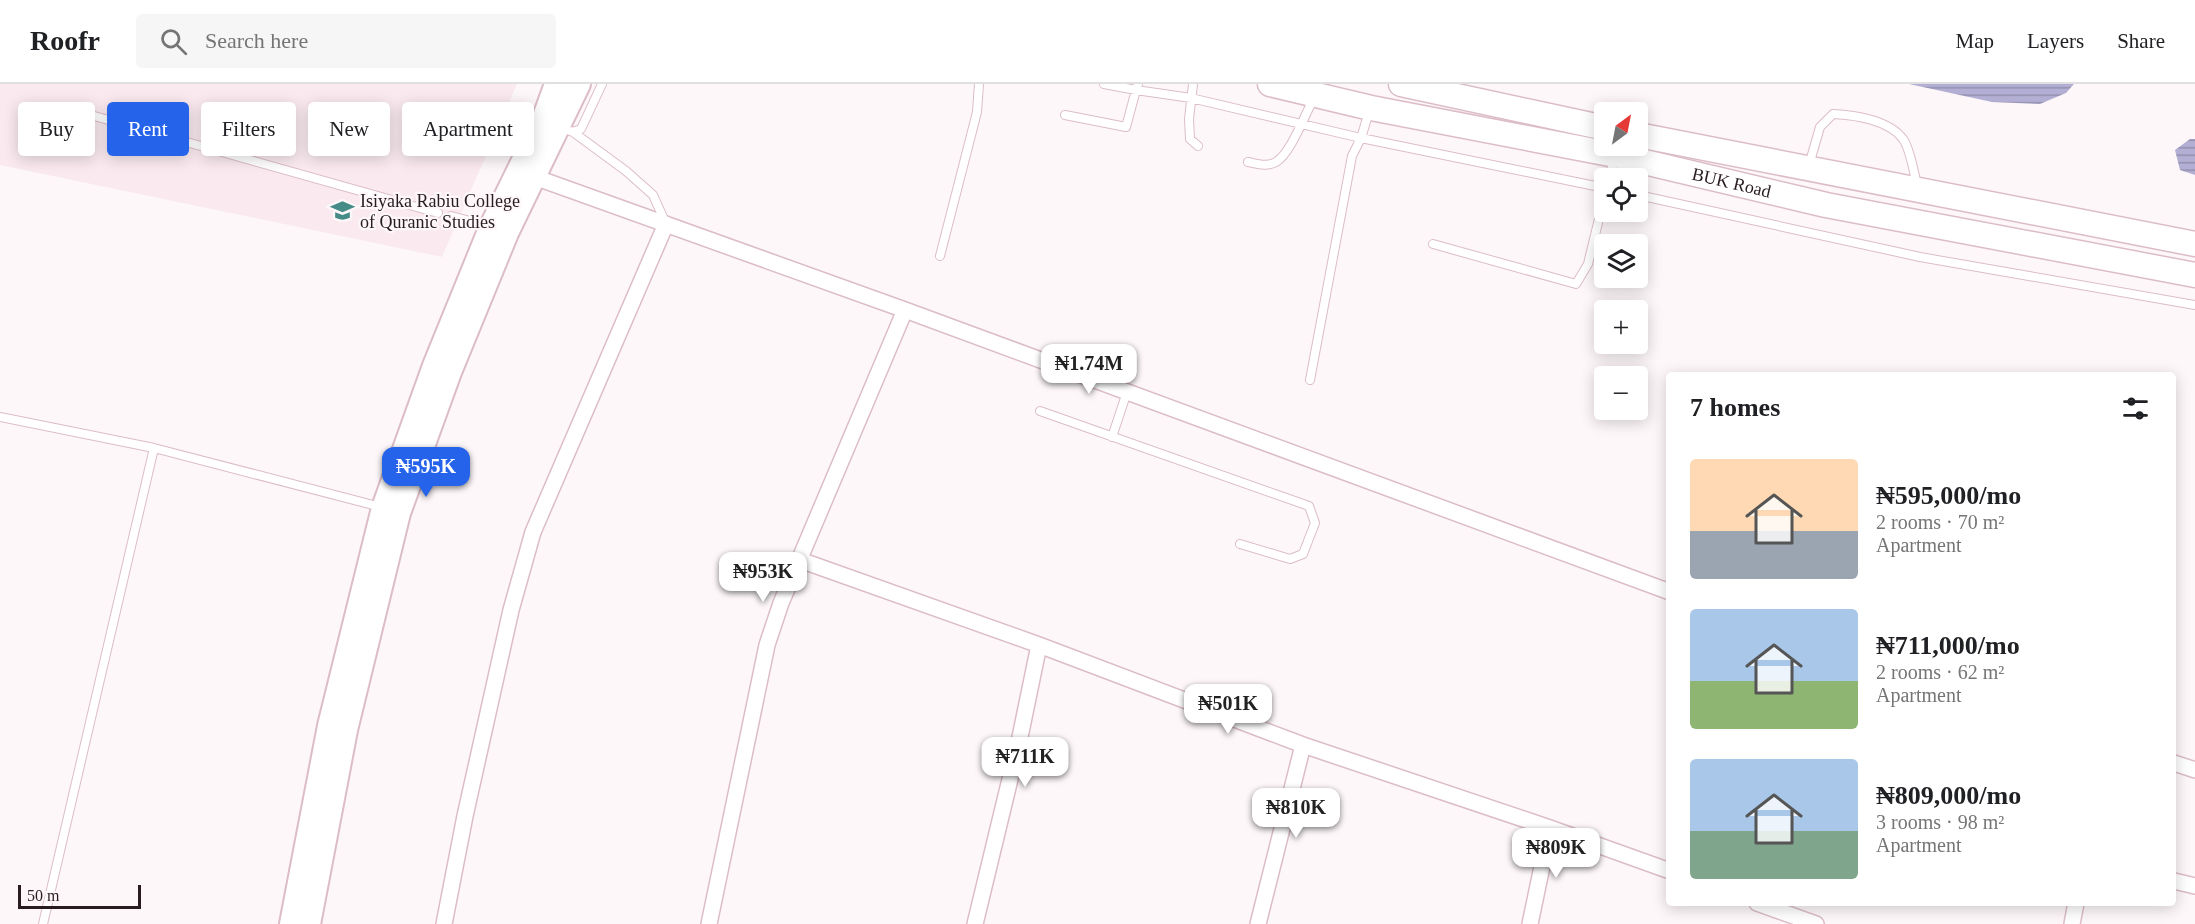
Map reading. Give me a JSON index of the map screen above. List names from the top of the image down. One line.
{"streets":{"main road":["BUK Road"]},"places":{"school or university":["Isiyaka Rabiu College of Quranic Studies"]},"scale_bar":"50 m","north":"top right","page":{"header":"Roofr","search":"Search here","nav":["Map","Layers","Share"],"map_buttons":["+","−"],"chip":["Buy","Rent","Filters","New","Apartment"],"price":["₦1.74M","₦595K","₦953K","₦501K","₦711K","₦810K","₦809K"],"heading":"7 homes","list":[{"name":"₦595,000/mo","note":"2 rooms · 70 m² · Apartment"},{"name":"₦711,000/mo","note":"2 rooms · 62 m² · Apartment"},{"name":"₦809,000/mo","note":"3 rooms · 98 m² · Apartment"}],"scale":"50 m"}}
